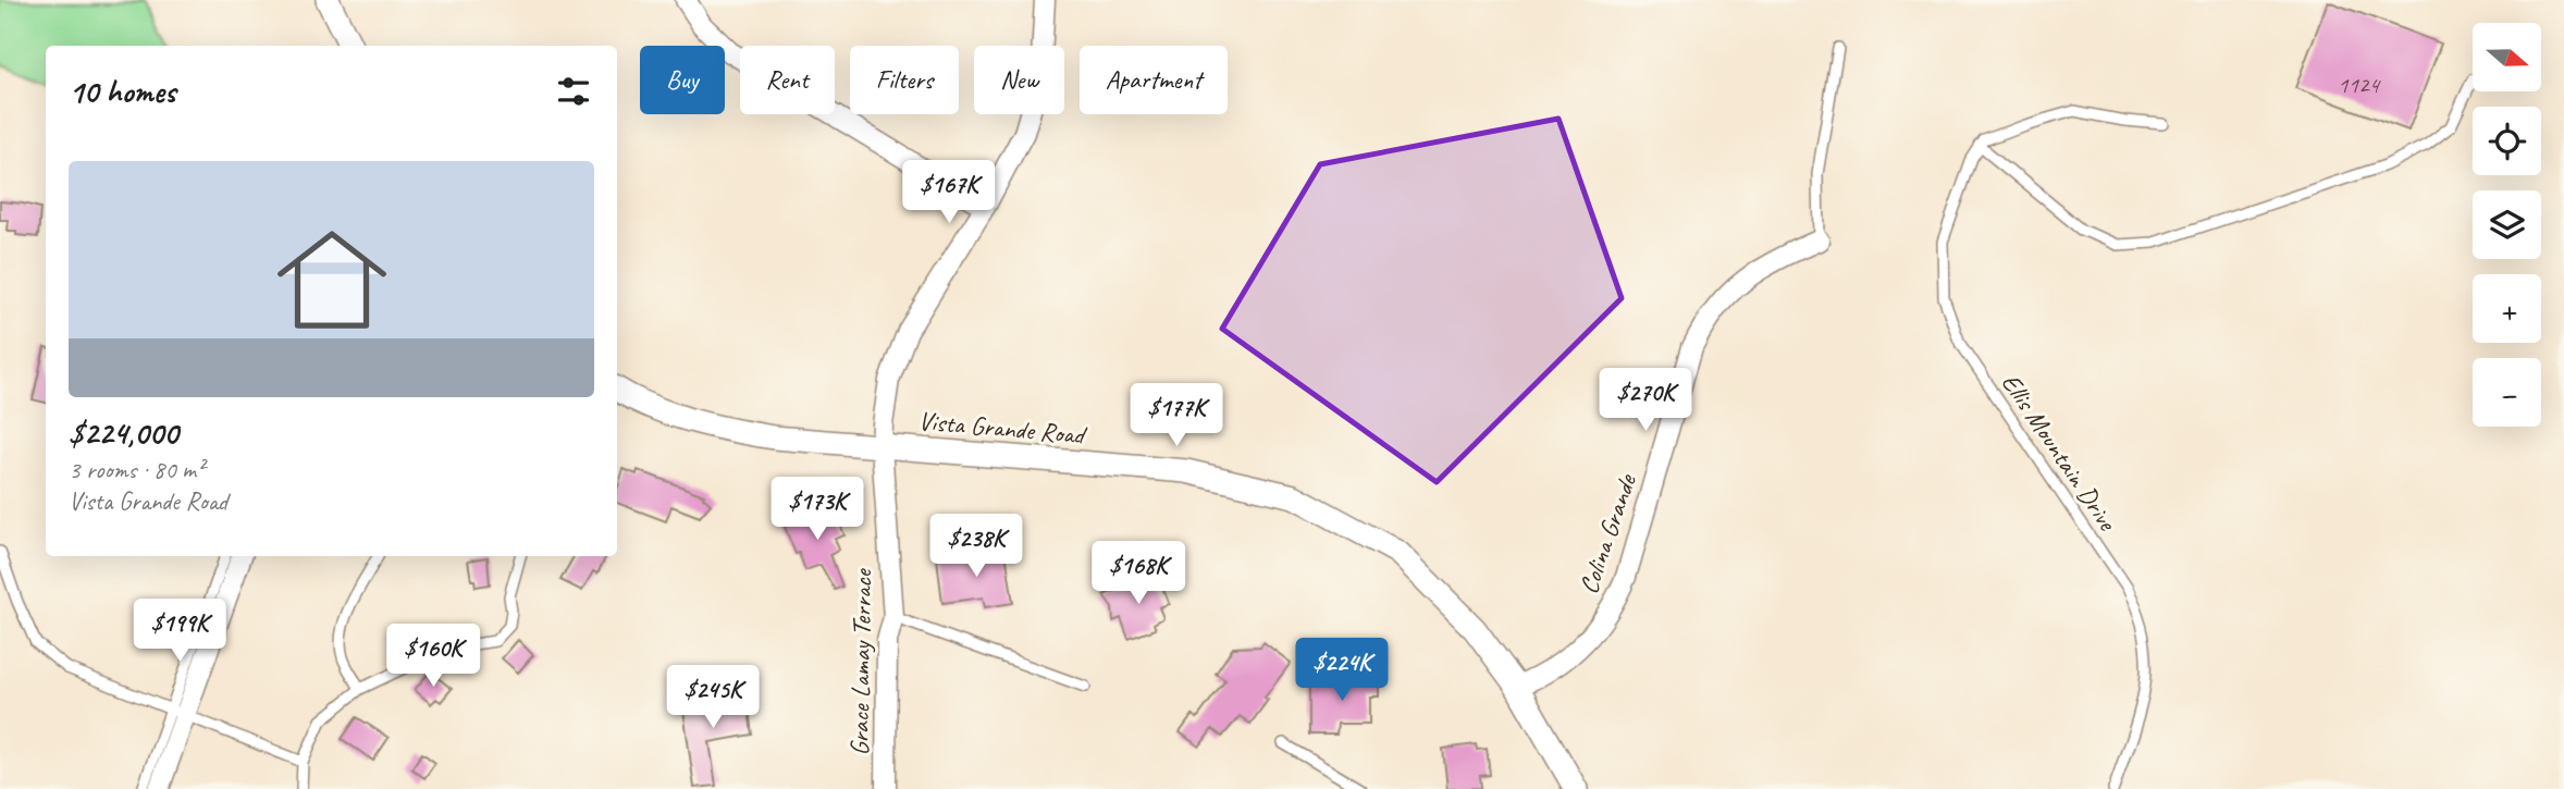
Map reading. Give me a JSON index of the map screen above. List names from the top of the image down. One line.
{"streets":{"street":["Vista Grande Road","Colina Grande","Grace Lamay Terrace"],"lane":["Ellis Mountain Drive"]},"crossings":[["Vista Grande Road","Colina Grande"],["Vista Grande Road","Grace Lamay Terrace"]],"house_numbers":["1124"],"north":"right","page":{"map_buttons":["+","−"],"chip":["Buy","Rent","Filters","New","Apartment"],"heading":"10 homes","list":[{"name":"$224,000","note":"3 rooms · 80 m² · Vista Grande Road"}],"price":["$167K","$270K","$177K","$173K","$238K","$168K","$199K","$160K","$224K","$245K"]}}
